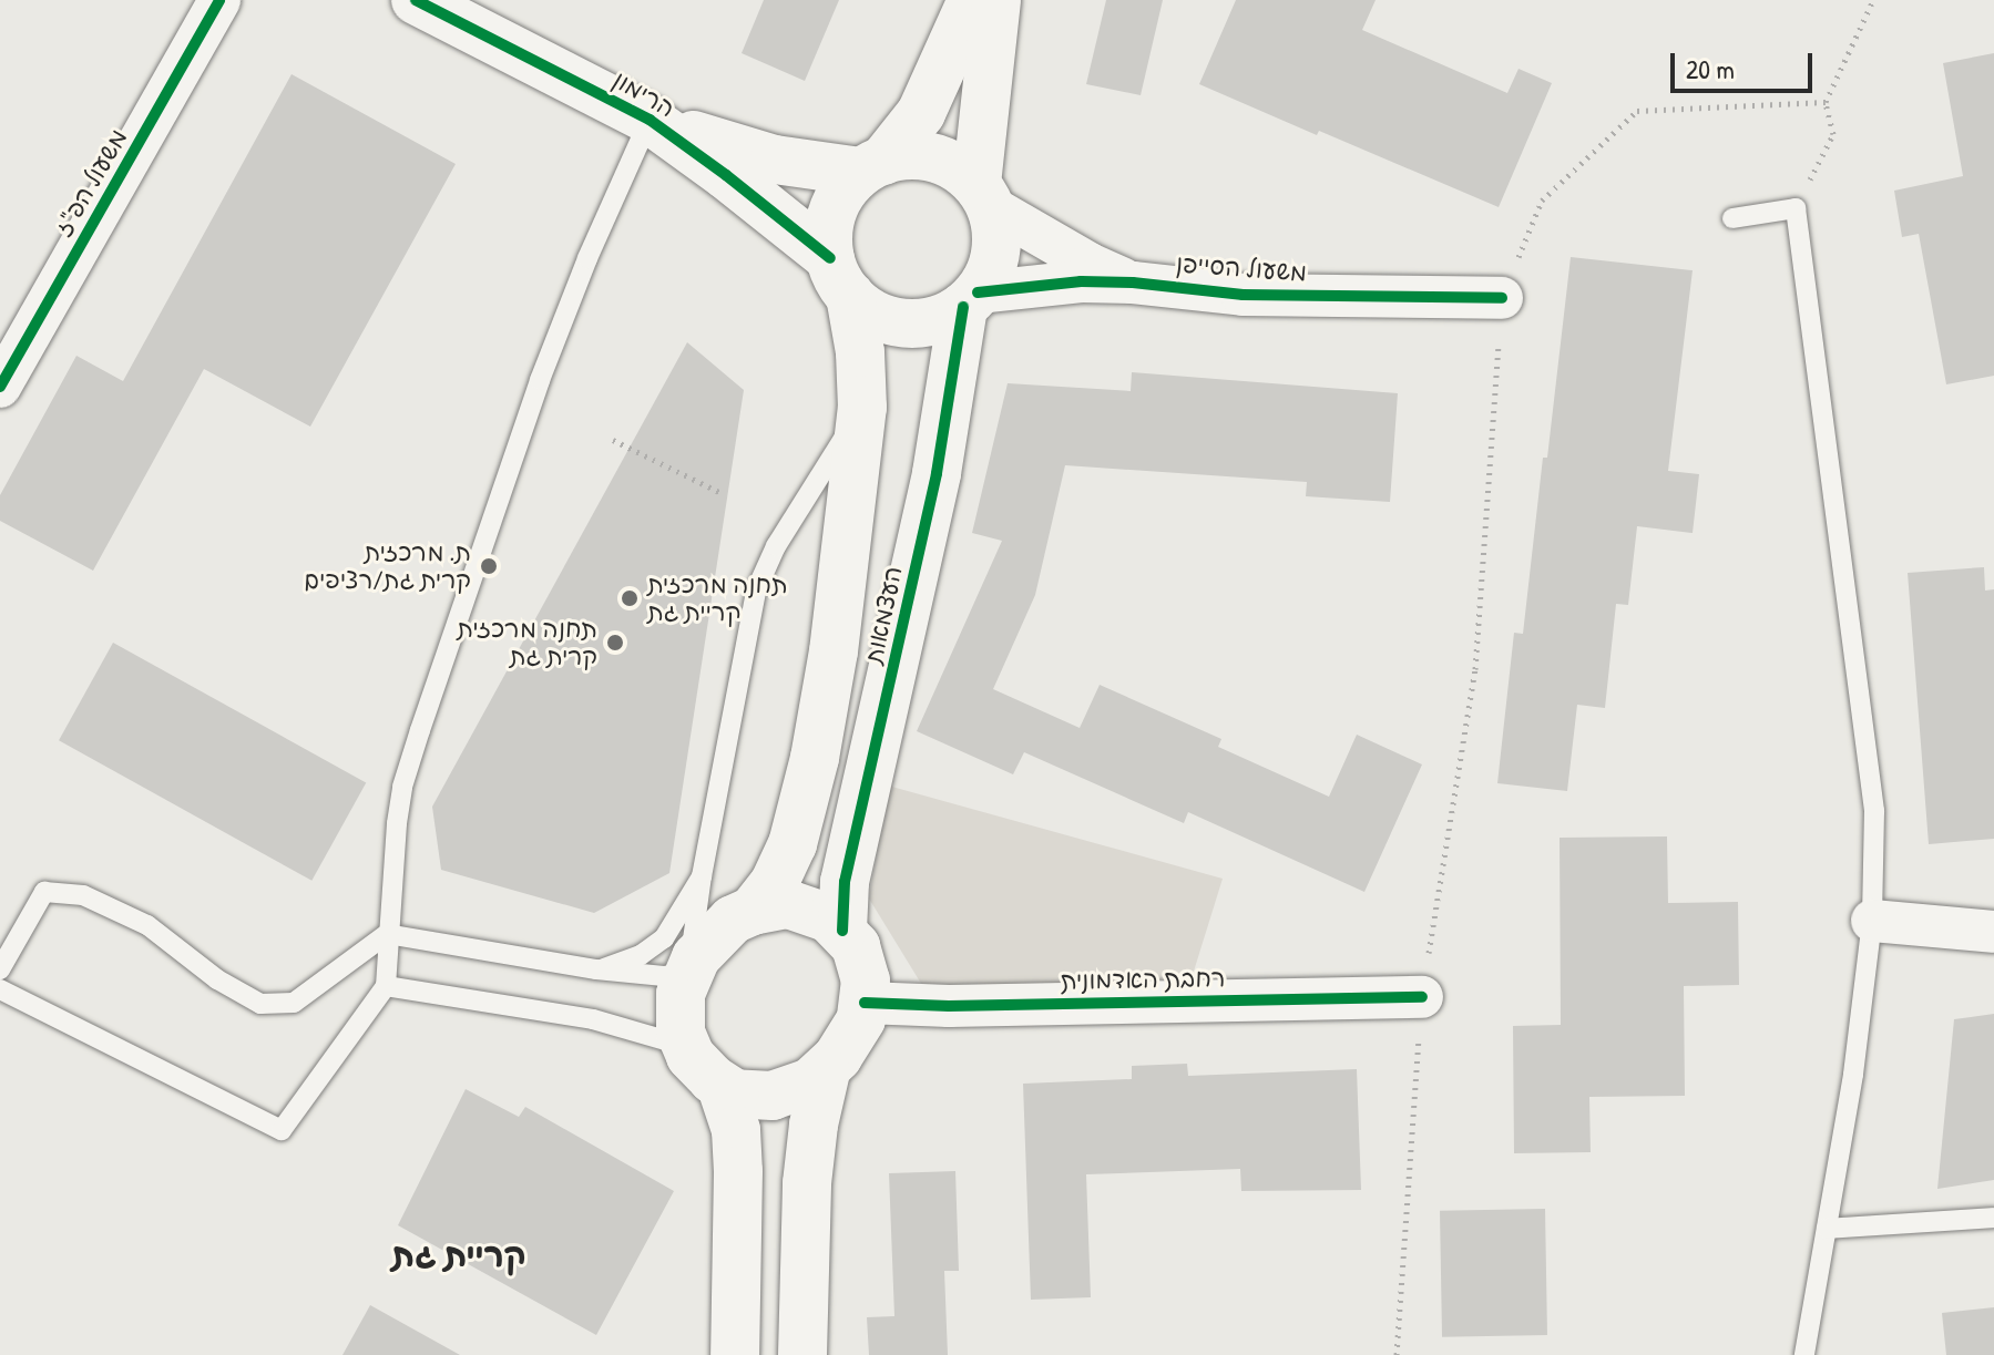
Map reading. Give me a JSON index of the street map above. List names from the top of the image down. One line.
{"streets":{"street":["הרימון","משעול הפ\"ז","משעול הסייפן","העצמאות","רחבת האדמונית"]},"crossings":[["הרימון","משעול הסייפן"],["הרימון","העצמאות"],["משעול הסייפן","העצמאות"],["העצמאות","רחבת האדמונית"]],"districts":["קריית גת"],"places":["ת. מרכזית קרית גת/רציפים","תחנה מרכזית קריית גת","תחנה מרכזית קרית גת"],"scale_bar":"20 m"}
